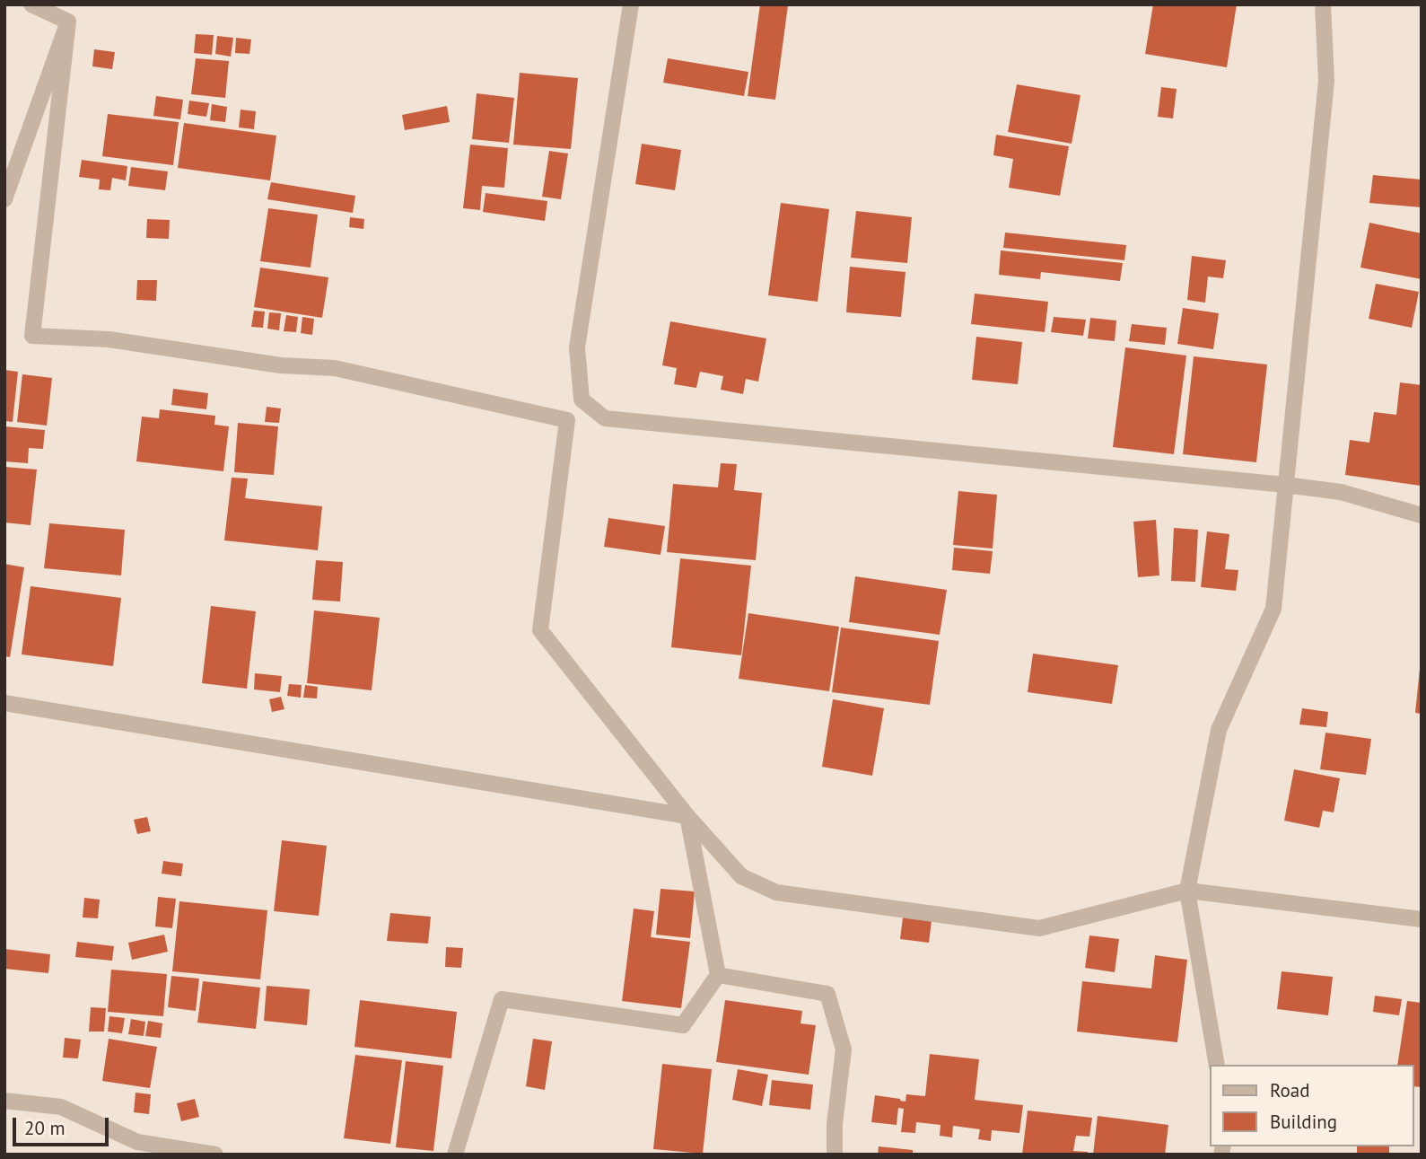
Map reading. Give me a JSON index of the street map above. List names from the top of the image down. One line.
{"legend":["Road","Building"],"scale_bar":"20 m"}
